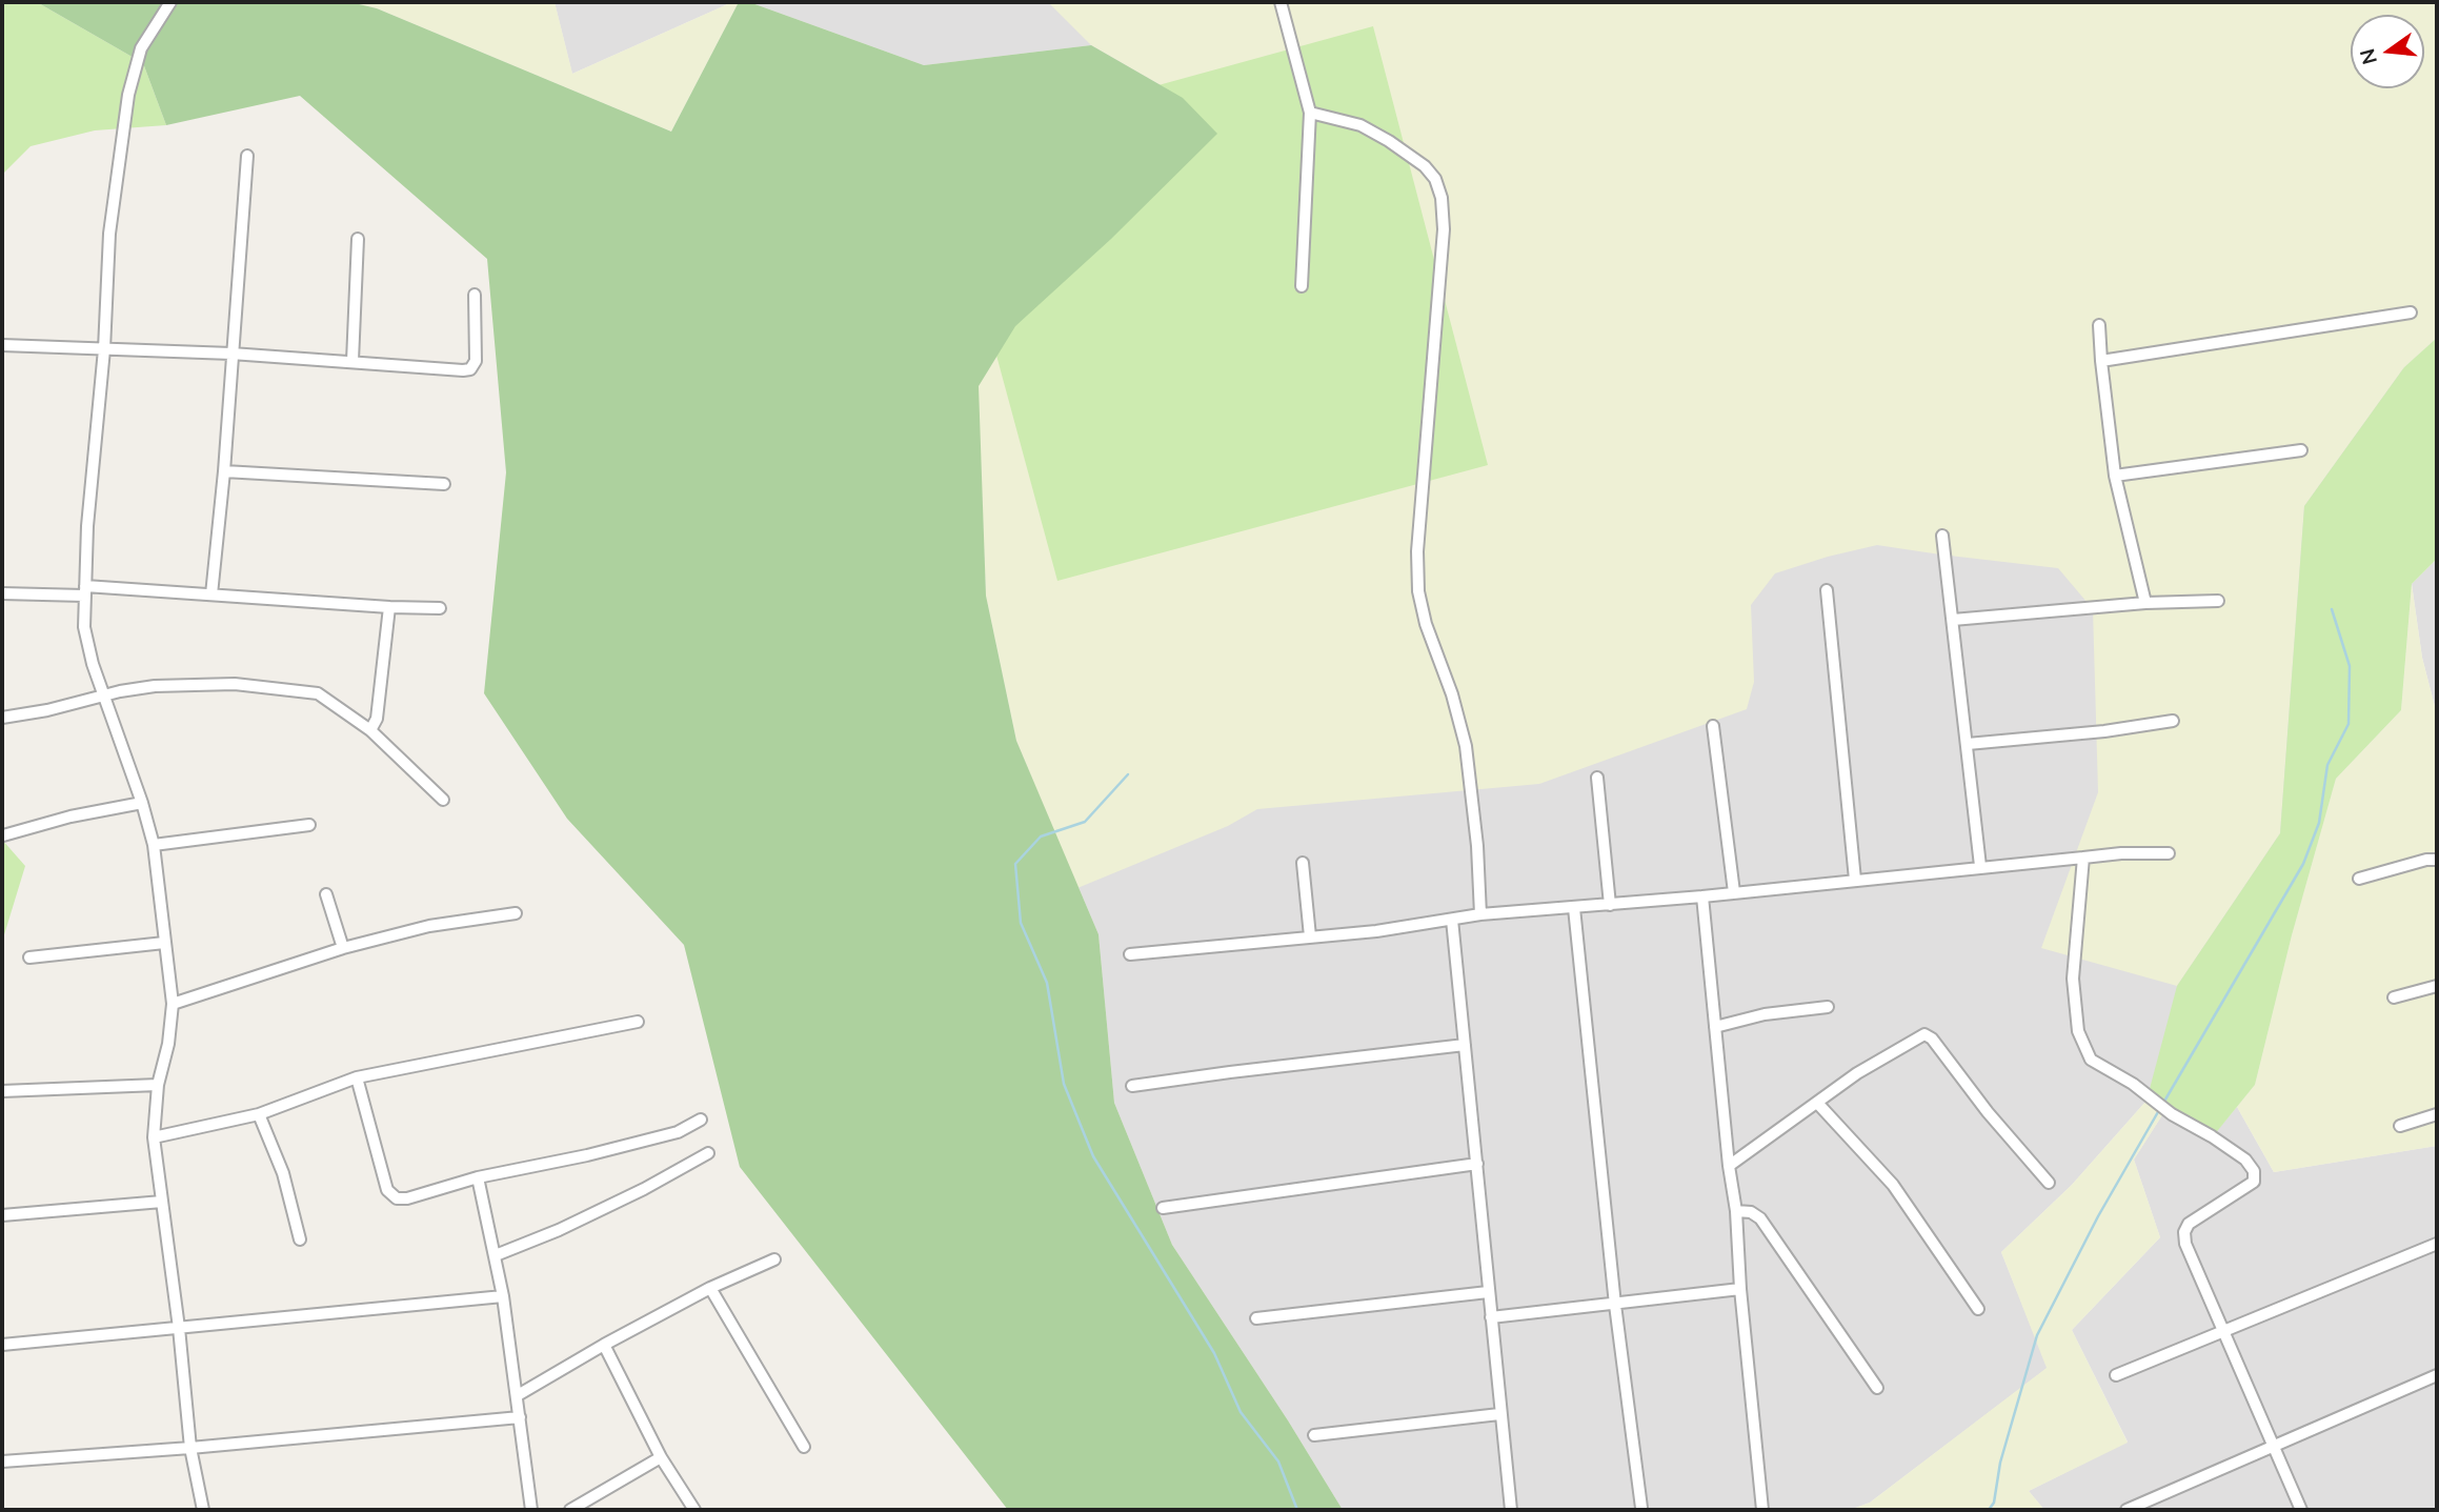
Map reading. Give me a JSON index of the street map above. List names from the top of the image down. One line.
{"north":"left"}
